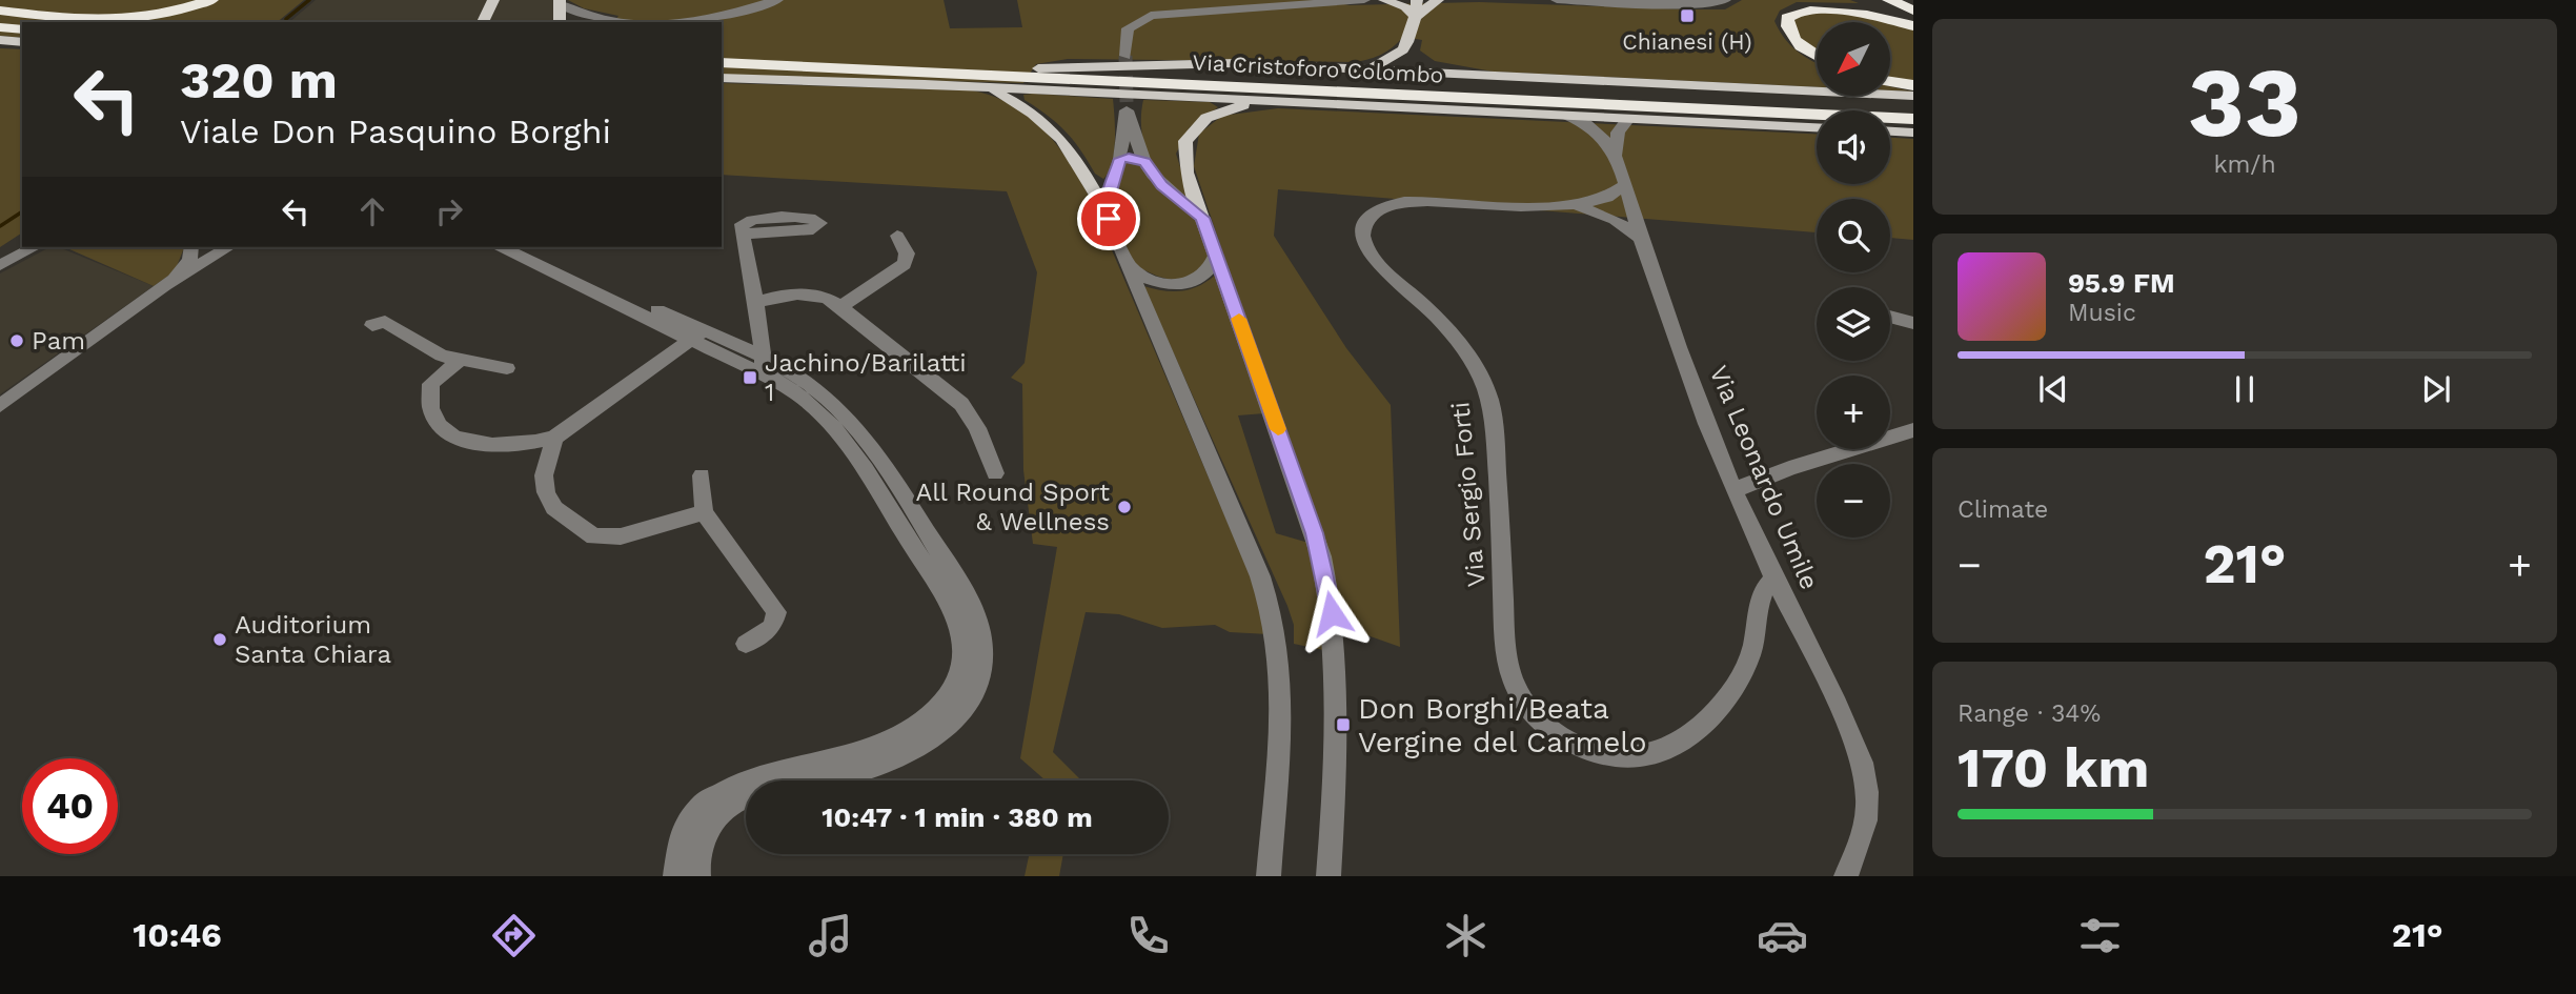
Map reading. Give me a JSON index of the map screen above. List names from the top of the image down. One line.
{"streets":{"highway":["Via Cristoforo Colombo"],"street":["Via Leonardo Umile","Via Sergio Forti"]},"crossings":[["Via Leonardo Umile","Via Sergio Forti"]],"places":{"transit":["Chianesi (H)","Jachino/Barilatti 1","Don Borghi/Beata Vergine del Carmelo"],"other":["Pam","All Round Sport & Wellness","Auditorium Santa Chiara"]},"north":"bottom left","page":{"tile":[["33","km/h"],"Climate",["Range · 34%","170 km"]],"map_buttons":["+","−"],"turn":["320 m","Viale Don Pasquino Borghi"],"song":["95.9 FM","Music"],"heat":["−","21°","+"],"limit":"40","trip":"10:47 · 1 min · 380 m","tabs":["10:46","21°"]}}
